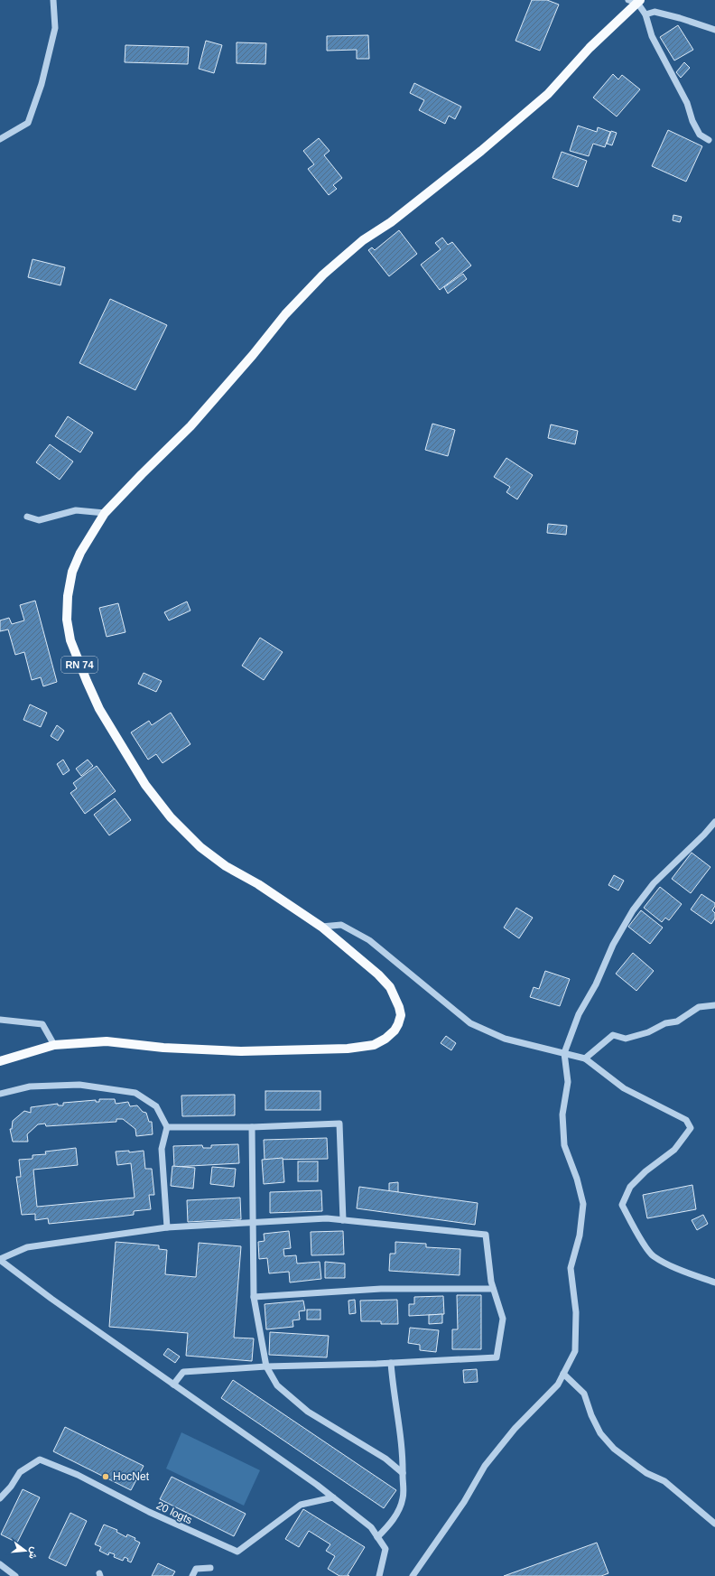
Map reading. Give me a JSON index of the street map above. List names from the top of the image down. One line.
{"streets":{"main road":["RN 74"],"street":["20 logts"]},"places":["HocNet"],"north":"right"}
